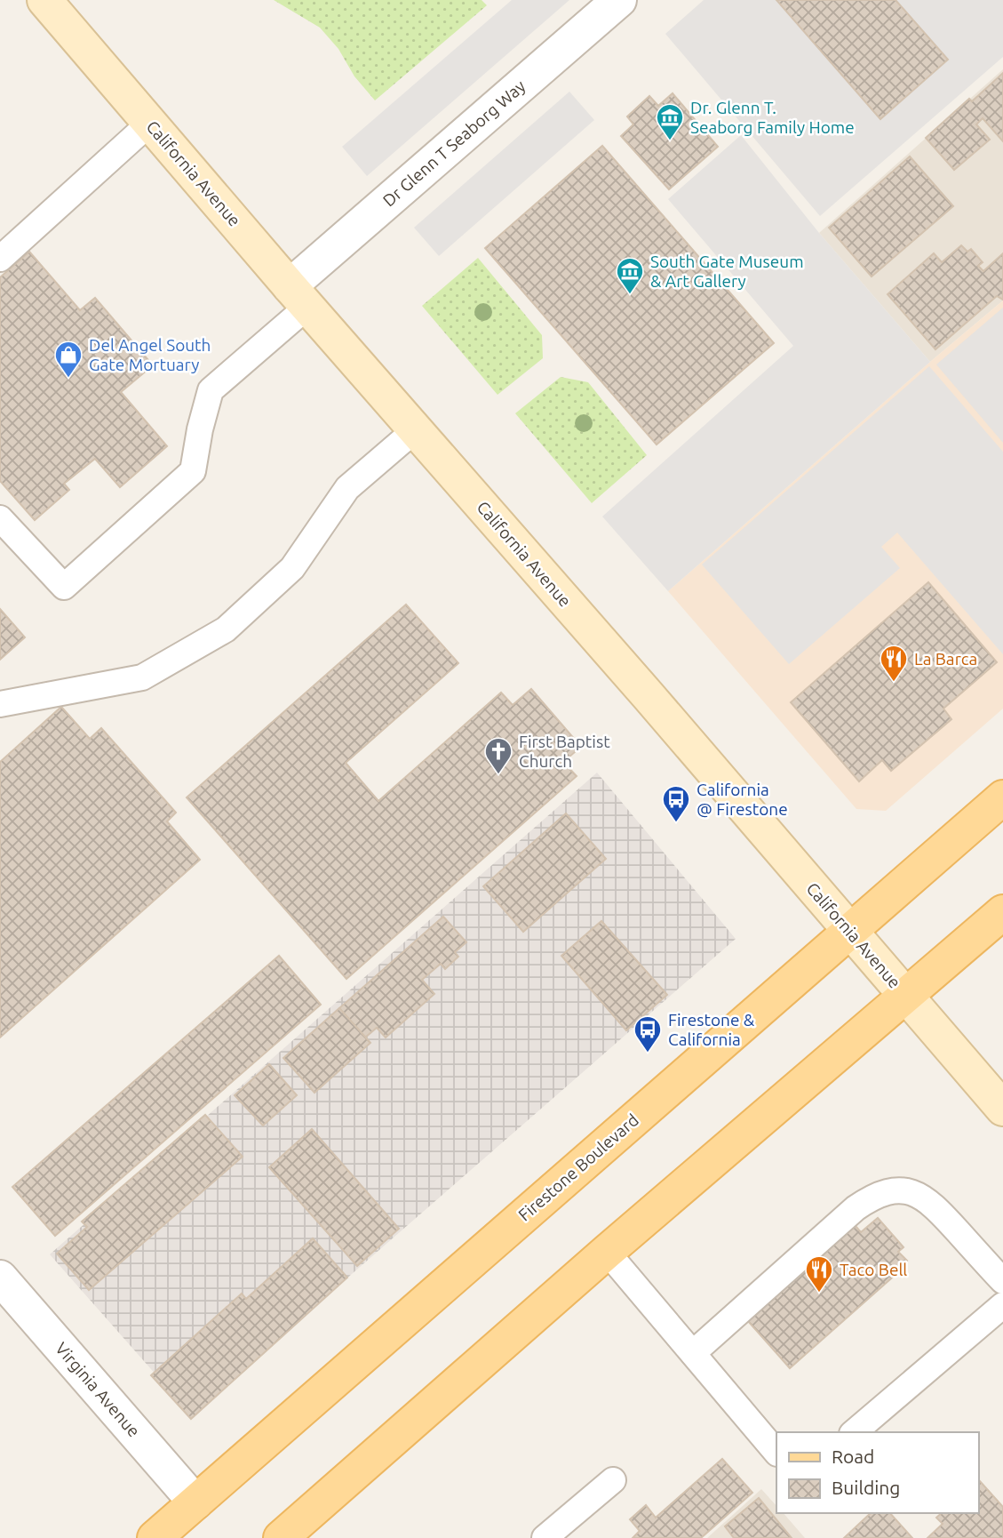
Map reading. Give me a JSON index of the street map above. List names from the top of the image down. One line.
{"streets":{"main road":["California Avenue","Firestone Boulevard"],"street":["Dr Glenn T Seaborg Way","Virginia Avenue"]},"crossings":[["Dr Glenn T Seaborg Way","California Avenue"],["California Avenue","Firestone Boulevard"],["Firestone Boulevard","Virginia Avenue"]],"places":{"museum":["Dr. Glenn T. Seaborg Family Home","South Gate Museum & Art Gallery"],"shop":["Del Angel South Gate Mortuary"],"restaurant":["La Barca","Taco Bell"],"church":["First Baptist Church"],"bus stop":["California @ Firestone","Firestone & California"]},"legend":["Road","Building"]}
